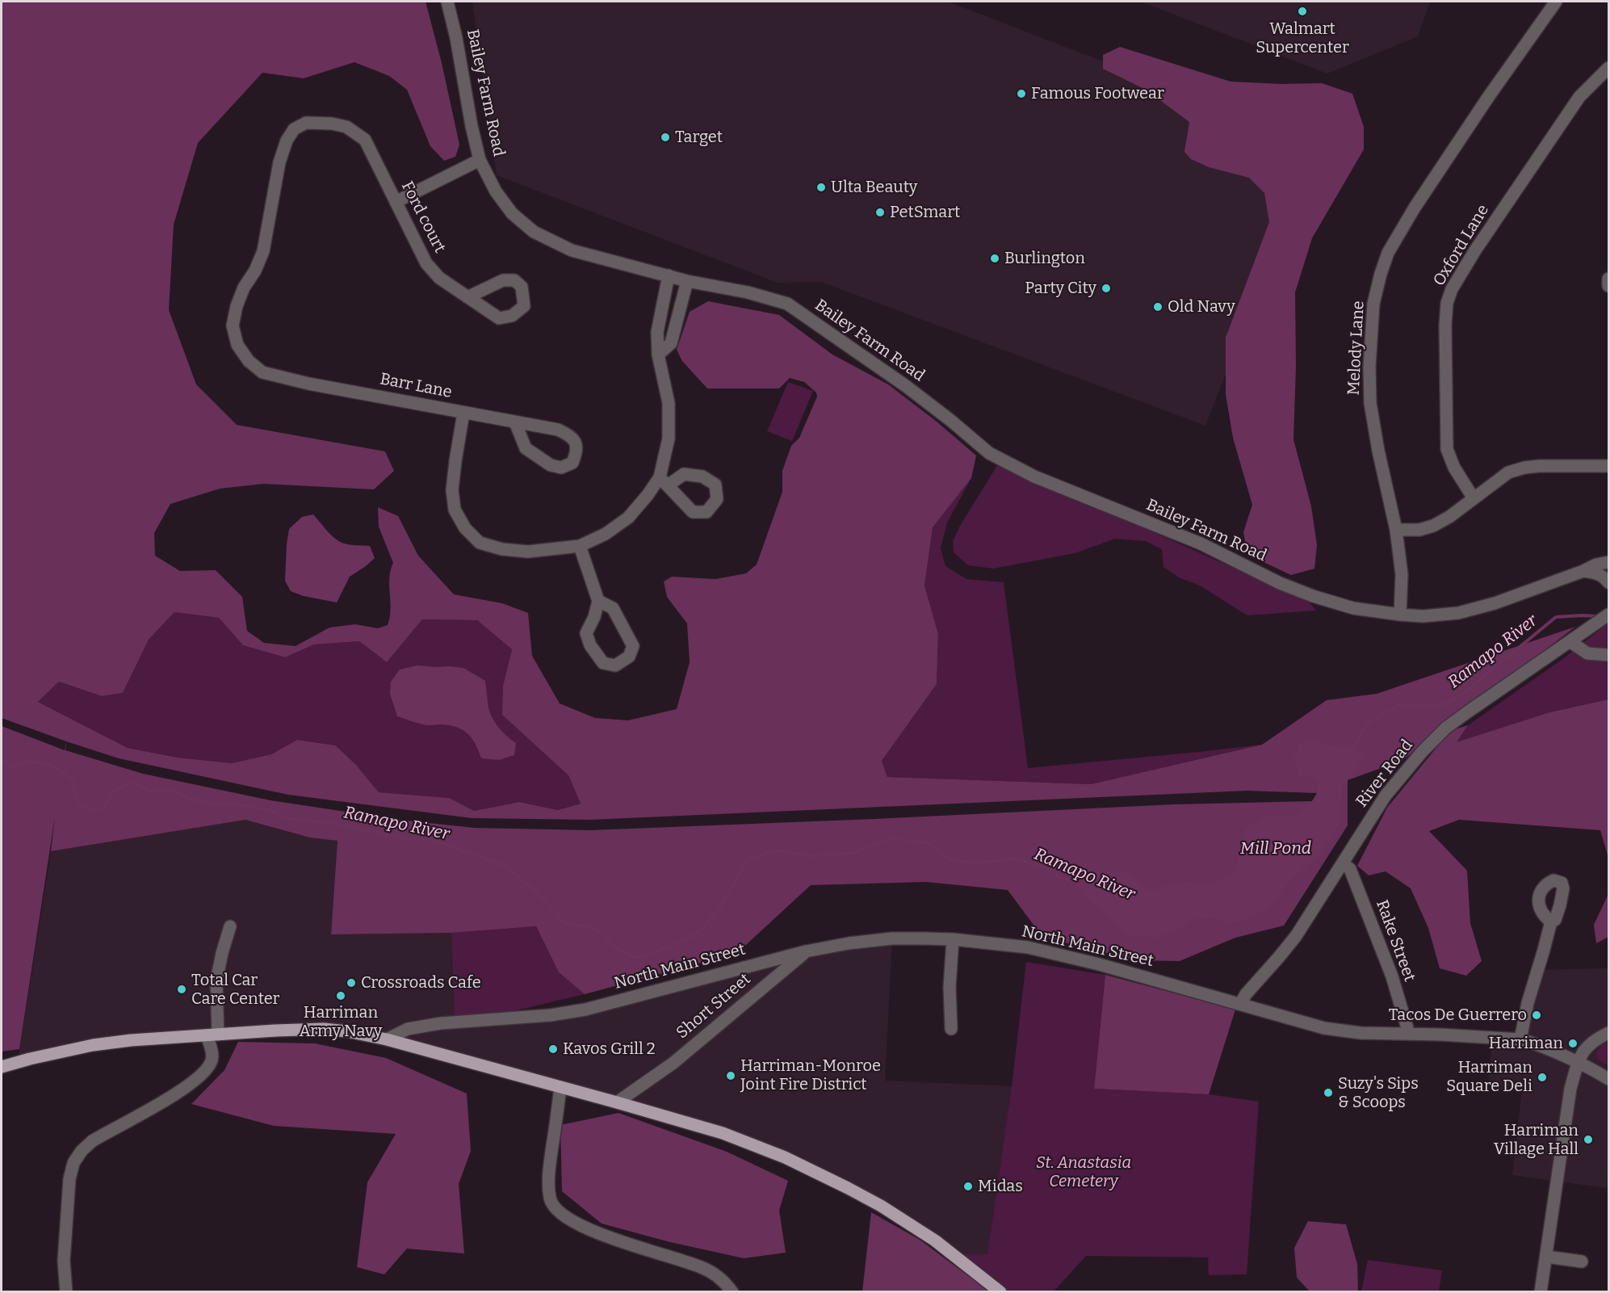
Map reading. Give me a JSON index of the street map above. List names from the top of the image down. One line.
{"streets":{"street":["Bailey Farm Road","Ford court","Oxford Lane","Melody Lane","Barr Lane","River Road","Rake Street","North Main Street","Short Street"]},"crossings":[["Bailey Farm Road","Melody Lane"],["Bailey Farm Road","Barr Lane"],["Ford court","Barr Lane"],["River Road","Rake Street"],["River Road","North Main Street"],["Rake Street","North Main Street"],["North Main Street","Short Street"]],"water":["Ramapo River","Mill Pond"],"parks":["St. Anastasia Cemetery"],"places":["Walmart Supercenter","Famous Footwear","Target","Ulta Beauty","PetSmart","Burlington","Party City","Old Navy","Crossroads Cafe","Total Car Care Center","Harriman Army Navy","Tacos De Guerrero","Harriman","Kavos Grill 2","Harriman-Monroe Joint Fire District","Harriman Square Deli","Suzy's Sips & Scoops","Harriman Village Hall","Midas"]}
